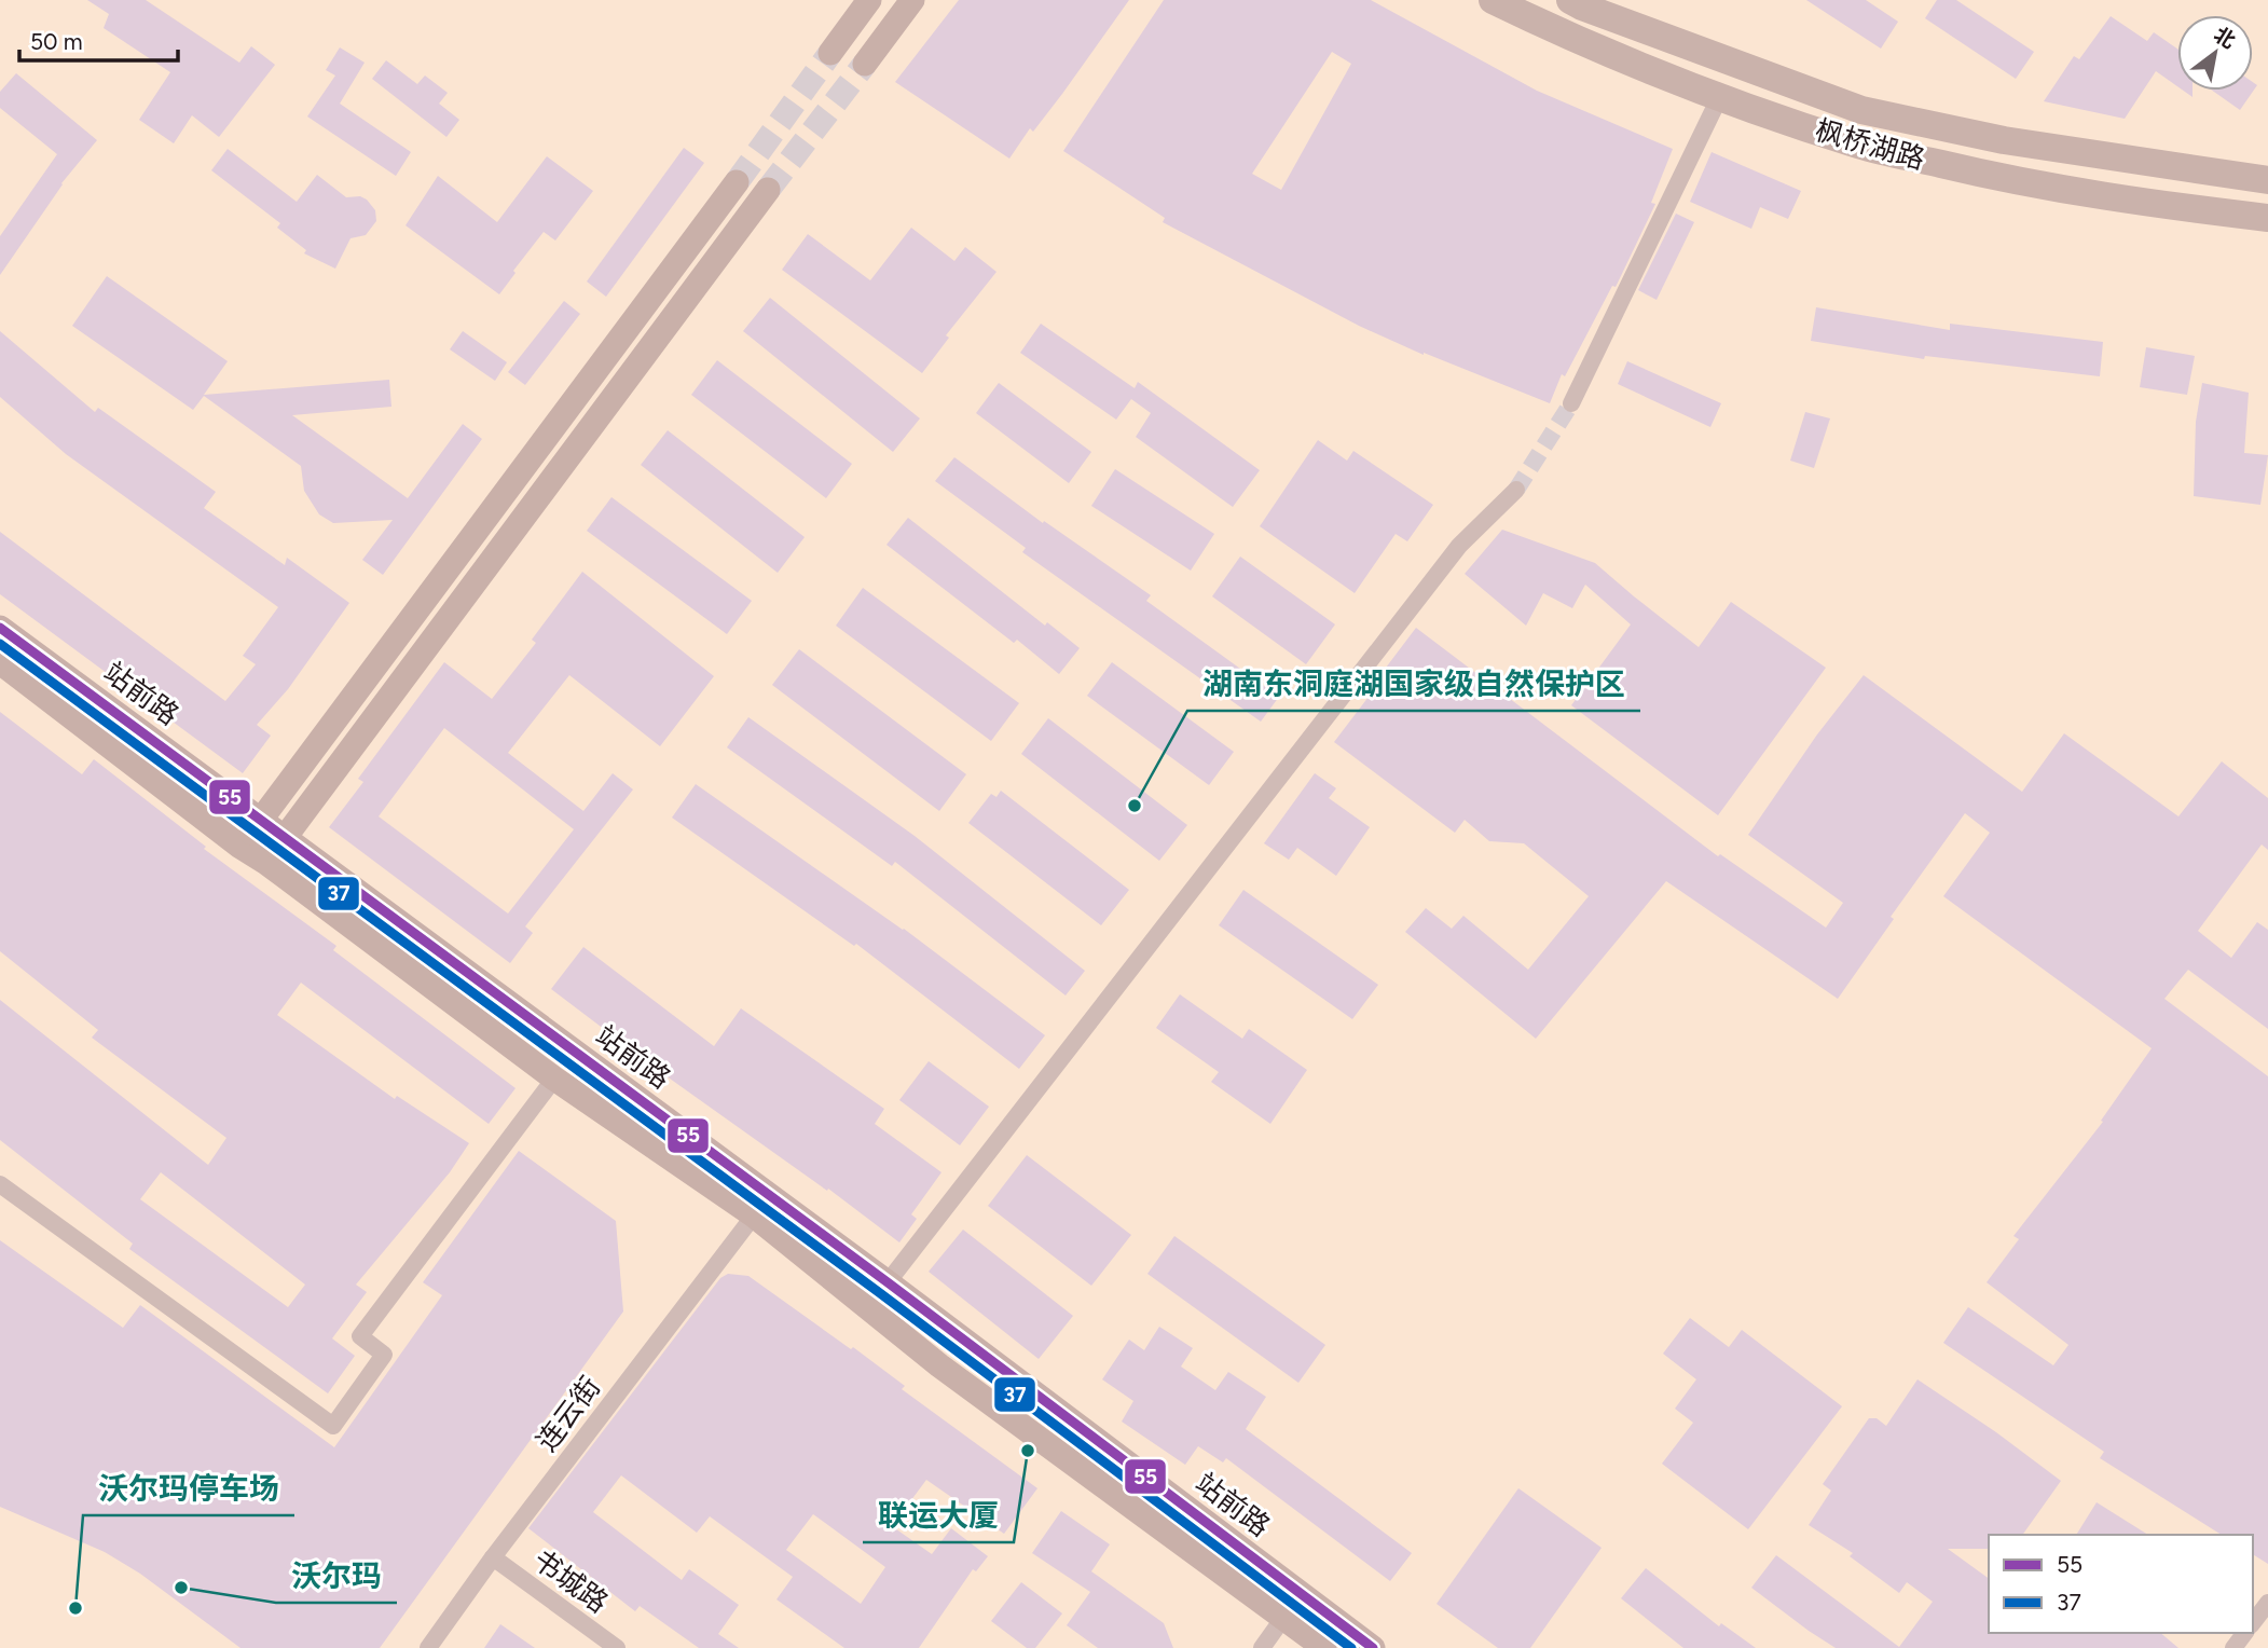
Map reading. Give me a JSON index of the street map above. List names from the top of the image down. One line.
{"streets":{"main road":["枫桥湖路","站前路"],"street":["连云街","书城路"]},"crossings":[["连云街","书城路"]],"places":["湖南东洞庭湖国家级自然保护区","联运大厦","沃尔玛","沃尔玛停车场"],"lines":["transit line 55","transit line 37"],"legend":["55","37"],"scale_bar":"50 m","north":"top right"}
